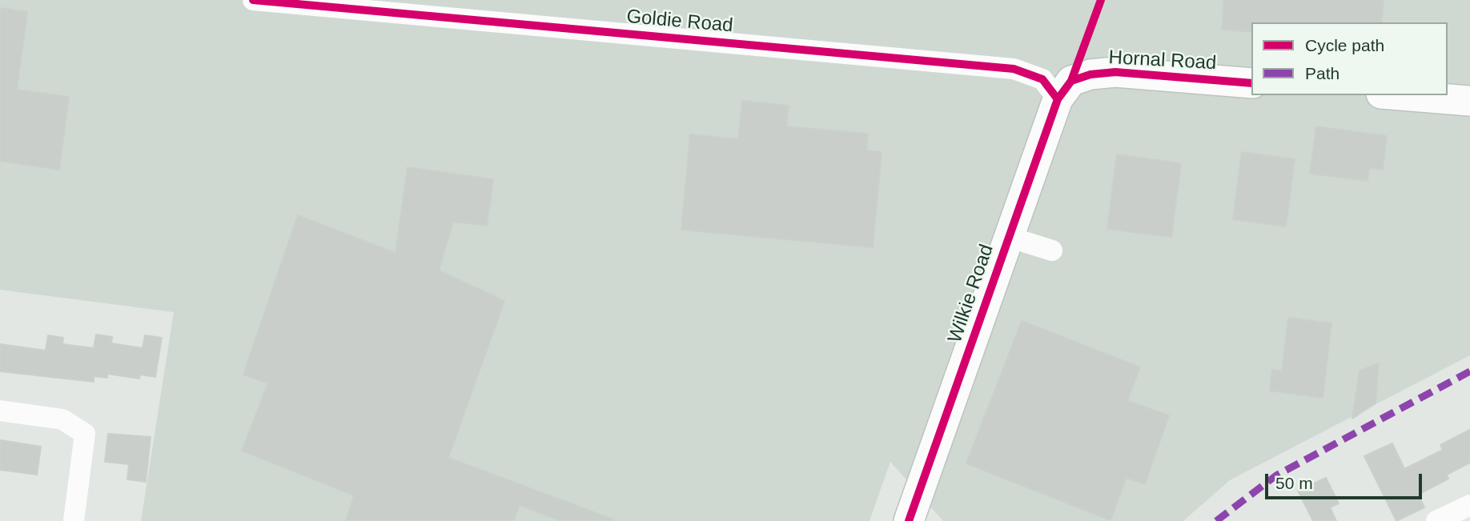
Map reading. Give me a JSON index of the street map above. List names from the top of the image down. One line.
{"streets":{"street":["Goldie Road","Hornal Road","Wilkie Road"]},"crossings":[["Goldie Road","Hornal Road"],["Goldie Road","Wilkie Road"],["Hornal Road","Wilkie Road"]],"legend":["Cycle path","Path"],"scale_bar":"50 m"}
